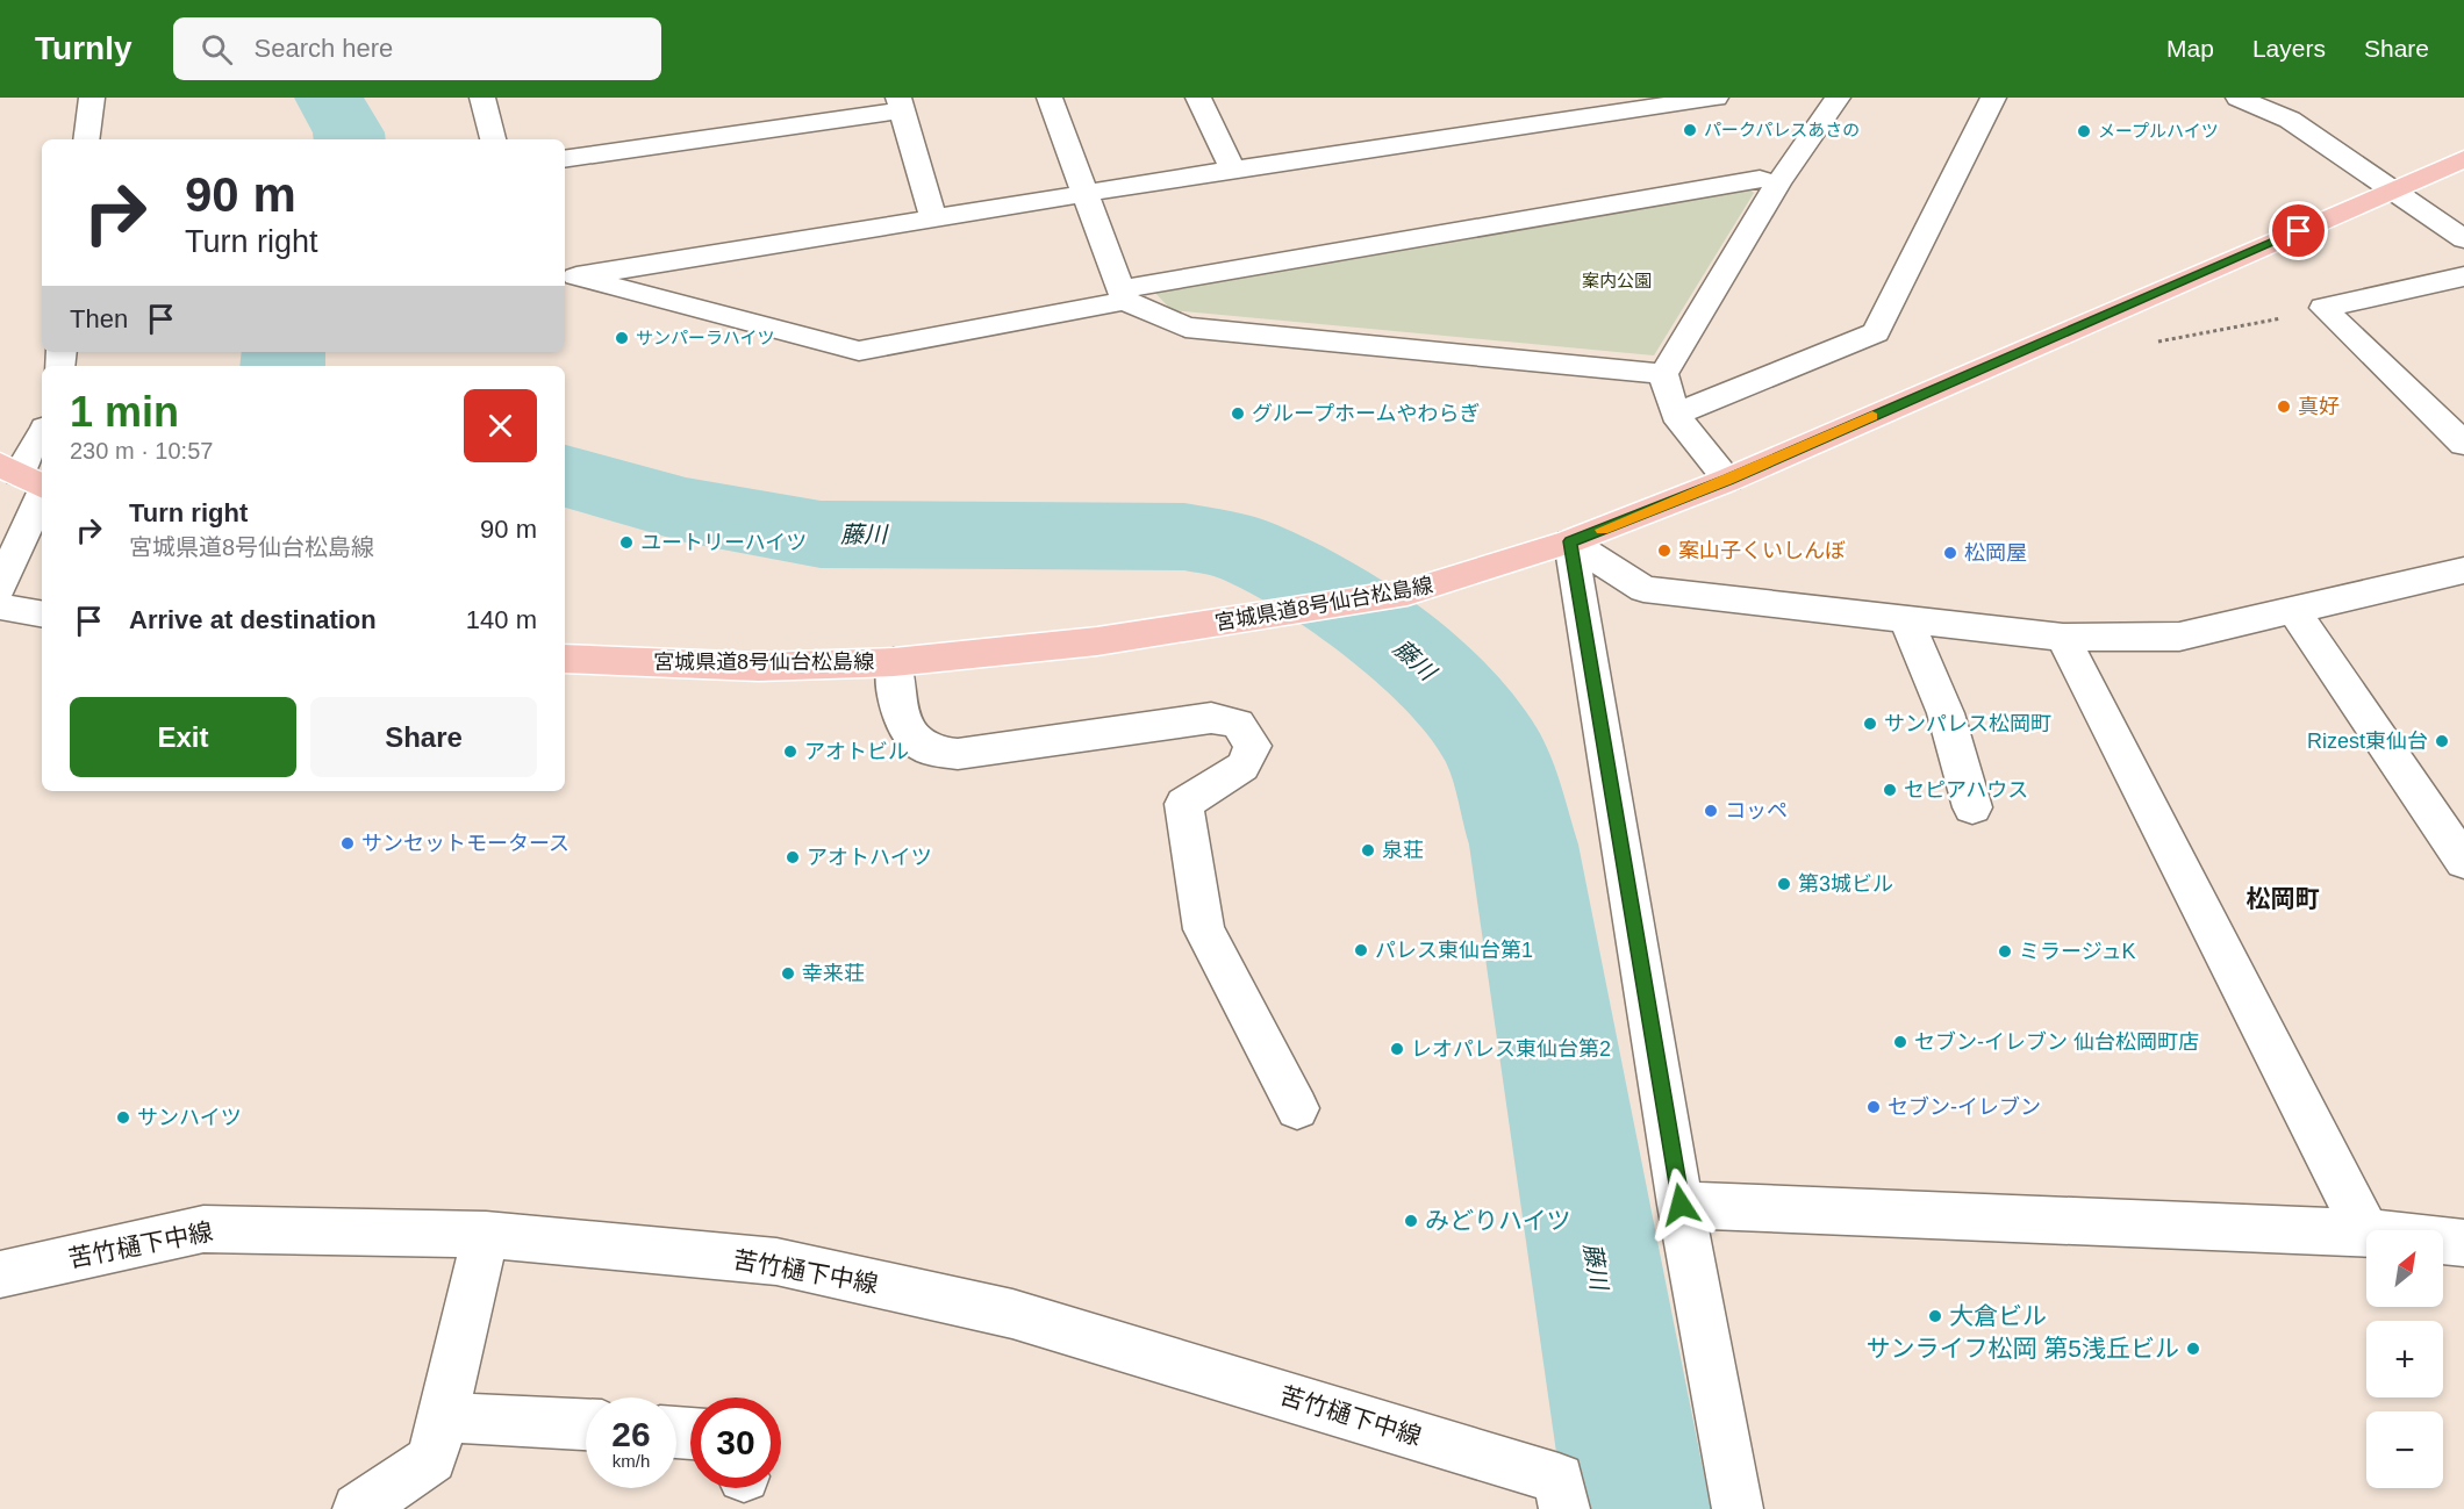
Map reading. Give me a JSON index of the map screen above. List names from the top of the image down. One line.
{"streets":{"main road":["宮城県道8号仙台松島線"],"street":["苦竹樋下中線"]},"districts":["松岡町"],"water":["藤川"],"parks":["案内公園"],"places":["パークパレスあさの","メープルハイツ","サンパーラハイツ","真好","グループホームやわらぎ","ユートリーハイツ","案山子くいしんぼ","松岡屋","サンパレス松岡町","Rizest東仙台","アオトビル","セピアハウス","コッペ","サンセットモータース","泉荘","アオトハイツ","第3城ビル","パレス東仙台第1","ミラージュK","幸来荘","セブン-イレブン 仙台松岡町店","レオパレス東仙台第2","セブン-イレブン","サンハイツ","みどりハイツ","大倉ビル","サンライフ松岡 第5浅丘ビル"],"north":"top right","page":{"header":"Turnly","search":"Search here","nav":["Map","Layers","Share"],"turn":["90 m","Turn right"],"then":"Then","heading":["1 min","230 m · 10:57"],"list":[{"name":"Turn right","note":"宮城県道8号仙台松島線","value":"90 m"},{"name":"Arrive at destination","value":"140 m"}],"buttons":["Exit","Share"],"map_buttons":["+","−"],"speed":"26 km/h","limit":"30"}}
